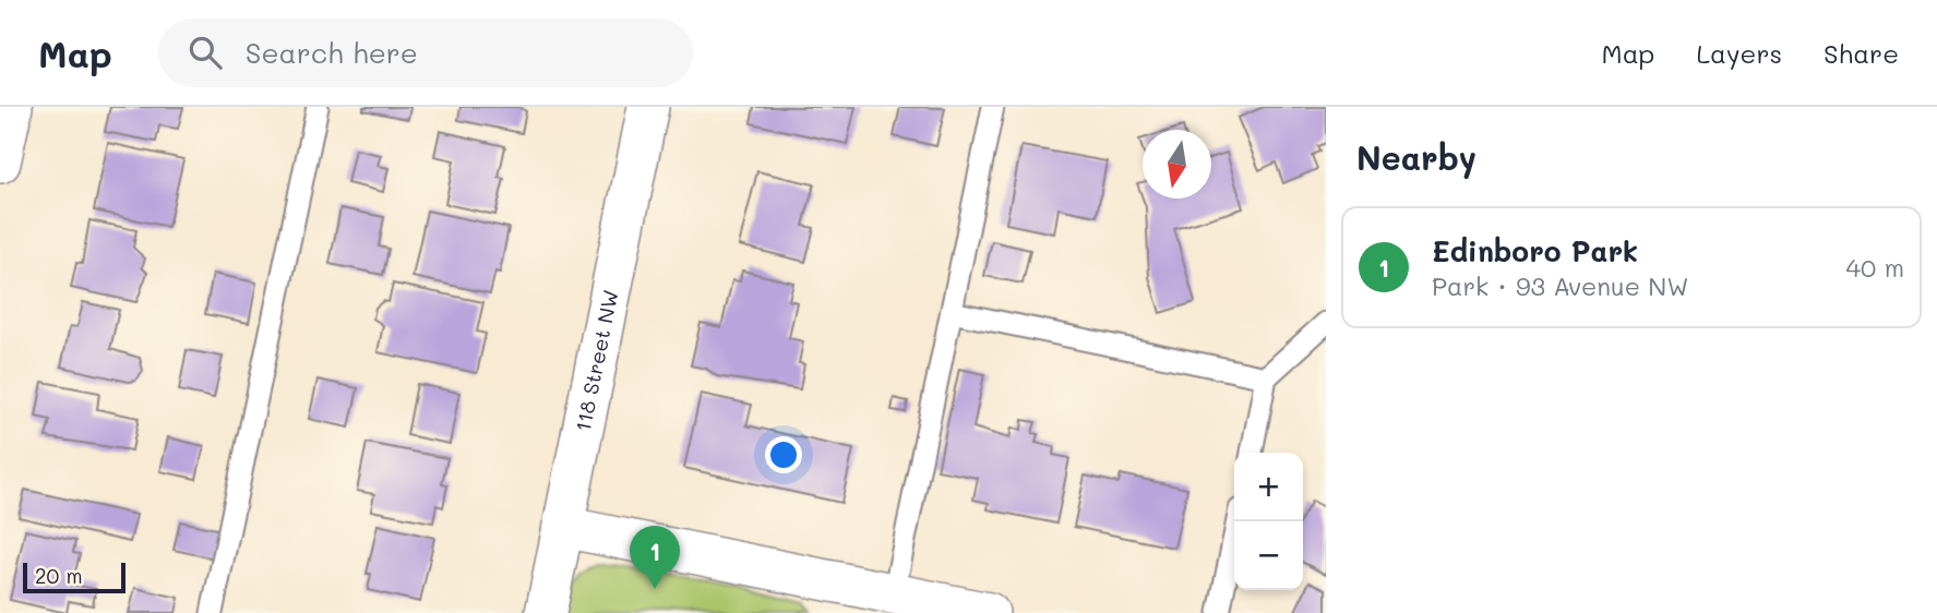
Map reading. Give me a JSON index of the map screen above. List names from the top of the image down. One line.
{"streets":{"street":["118 Street NW"]},"scale_bar":"20 m","north":"bottom","page":{"header":"Map","search":"Search here","nav":["Map","Layers","Share"],"heading":"Nearby","list":[{"mark":"1","name":"Edinboro Park","note":"Park · 93 Avenue NW","value":"40 m"}],"map_buttons":["+","−"],"pins":"1","scale":"20 m"}}
